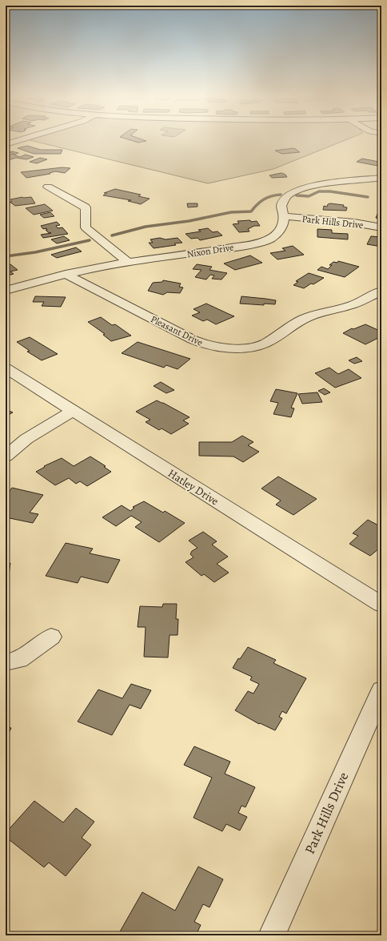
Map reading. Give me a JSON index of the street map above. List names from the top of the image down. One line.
{"streets":{"street":["Park Hills Drive","Nixon Drive","Pleasant Drive","Hatley Drive"]},"crossings":[["Park Hills Drive","Nixon Drive"],["Nixon Drive","Pleasant Drive"]]}
